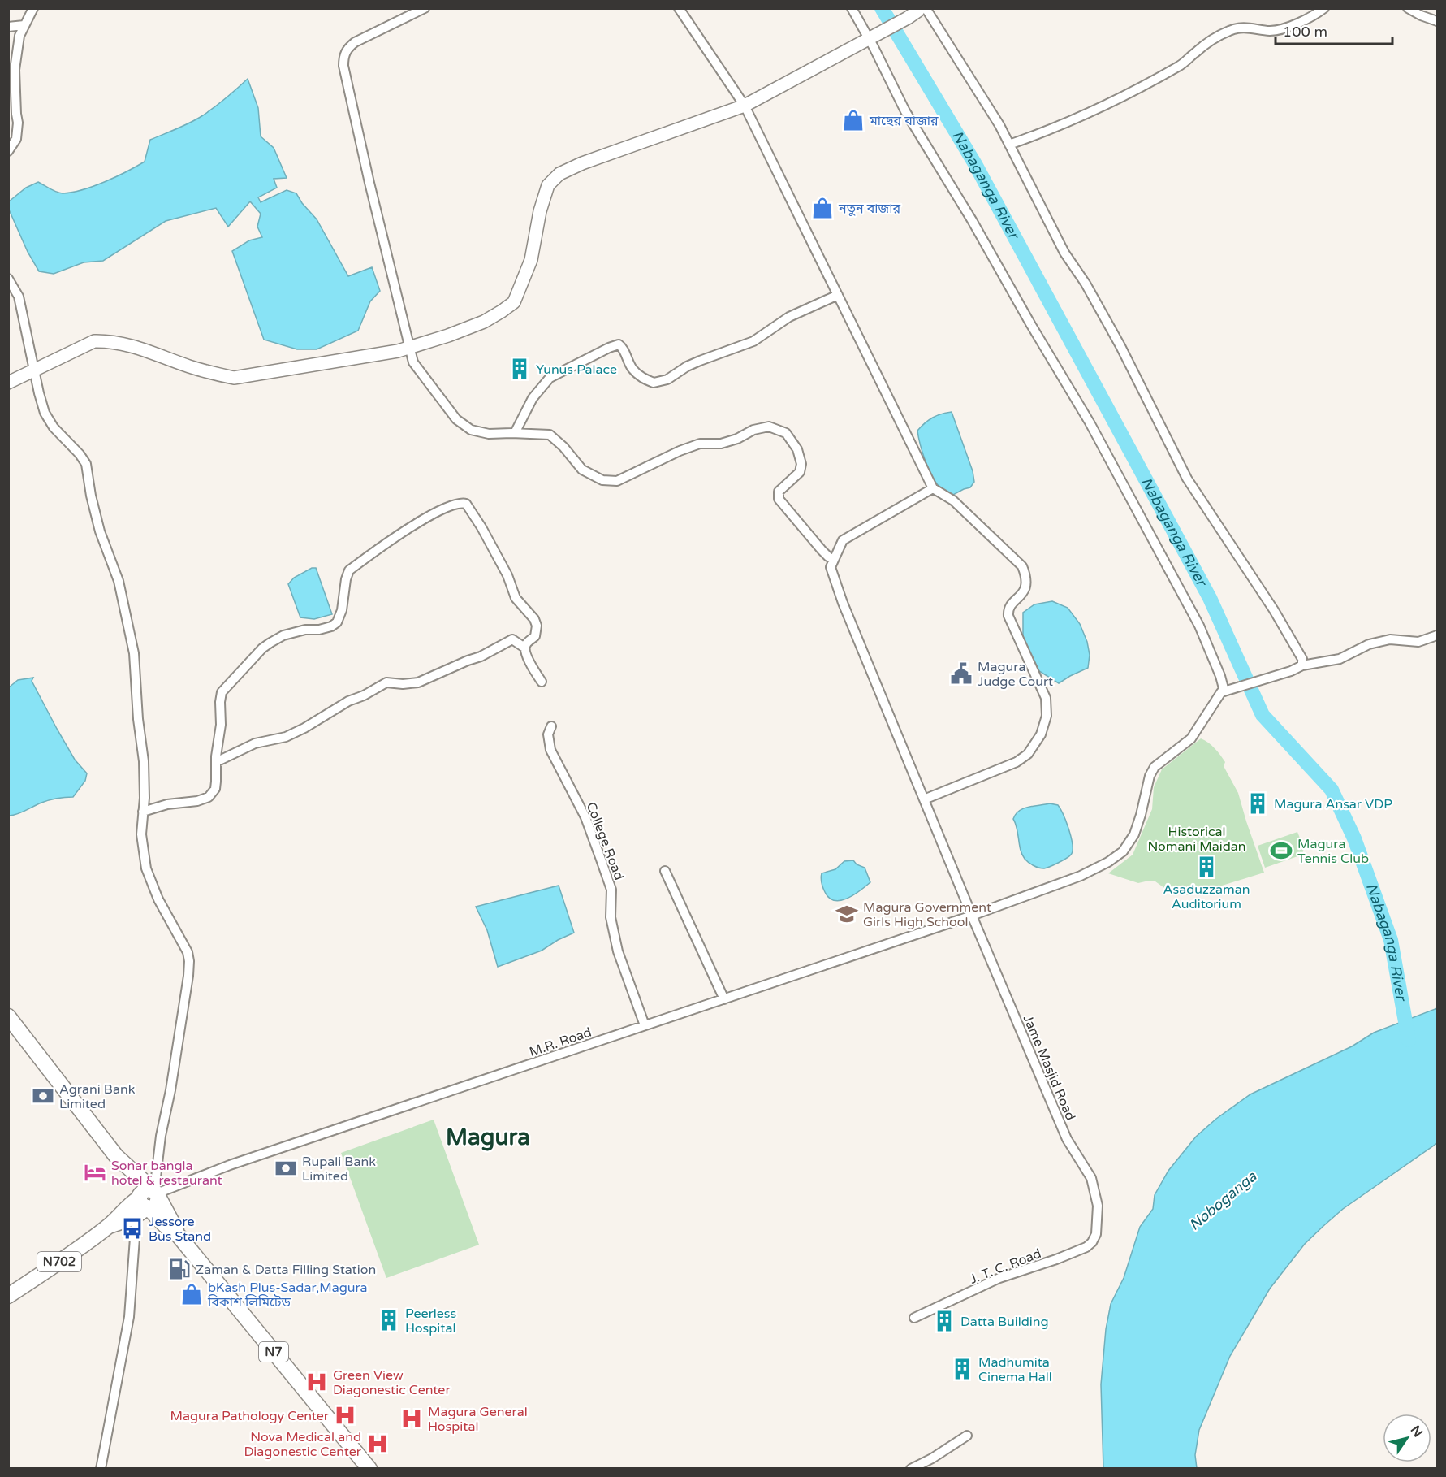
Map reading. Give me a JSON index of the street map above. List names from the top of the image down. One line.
{"streets":{"highway":["N702","N7"],"street":["College Road","M.R. Road","Jame Masjid Road","J. T. C. Road"]},"crossings":[["College Road","M.R. Road"],["M.R. Road","Jame Masjid Road"],["M.R. Road","N702"],["M.R. Road","N7"],["Jame Masjid Road","J. T. C. Road"],["N702","N7"]],"districts":["Magura"],"water":["Nabaganga River","Noboganga"],"parks":["Historical Nomani Maidan"],"places":{"shop":["মাছের বাজার","নতুন বাজার","bKash Plus-Sadar,Magura বিকাশ লিমিটেড"],"building":["Yunus Palace","Magura Ansar VDP","Asaduzzaman Auditorium","Peerless Hospital","Datta Building","Madhumita Cinema Hall"],"public building":["Magura Judge Court"],"sports":["Magura Tennis Club"],"school or university":["Magura Government Girls High School"],"bank":["Agrani Bank Limited","Rupali Bank Limited"],"hotel":["Sonar bangla hotel & restaurant"],"bus stop":["Jessore Bus Stand"],"fuel station":["Zaman & Datta Filling Station"],"hospital":["Green View Diagonestic Center","Magura Pathology Center","Magura General Hospital","Nova Medical and Diagonestic Center"]},"scale_bar":"100 m","north":"top right"}
